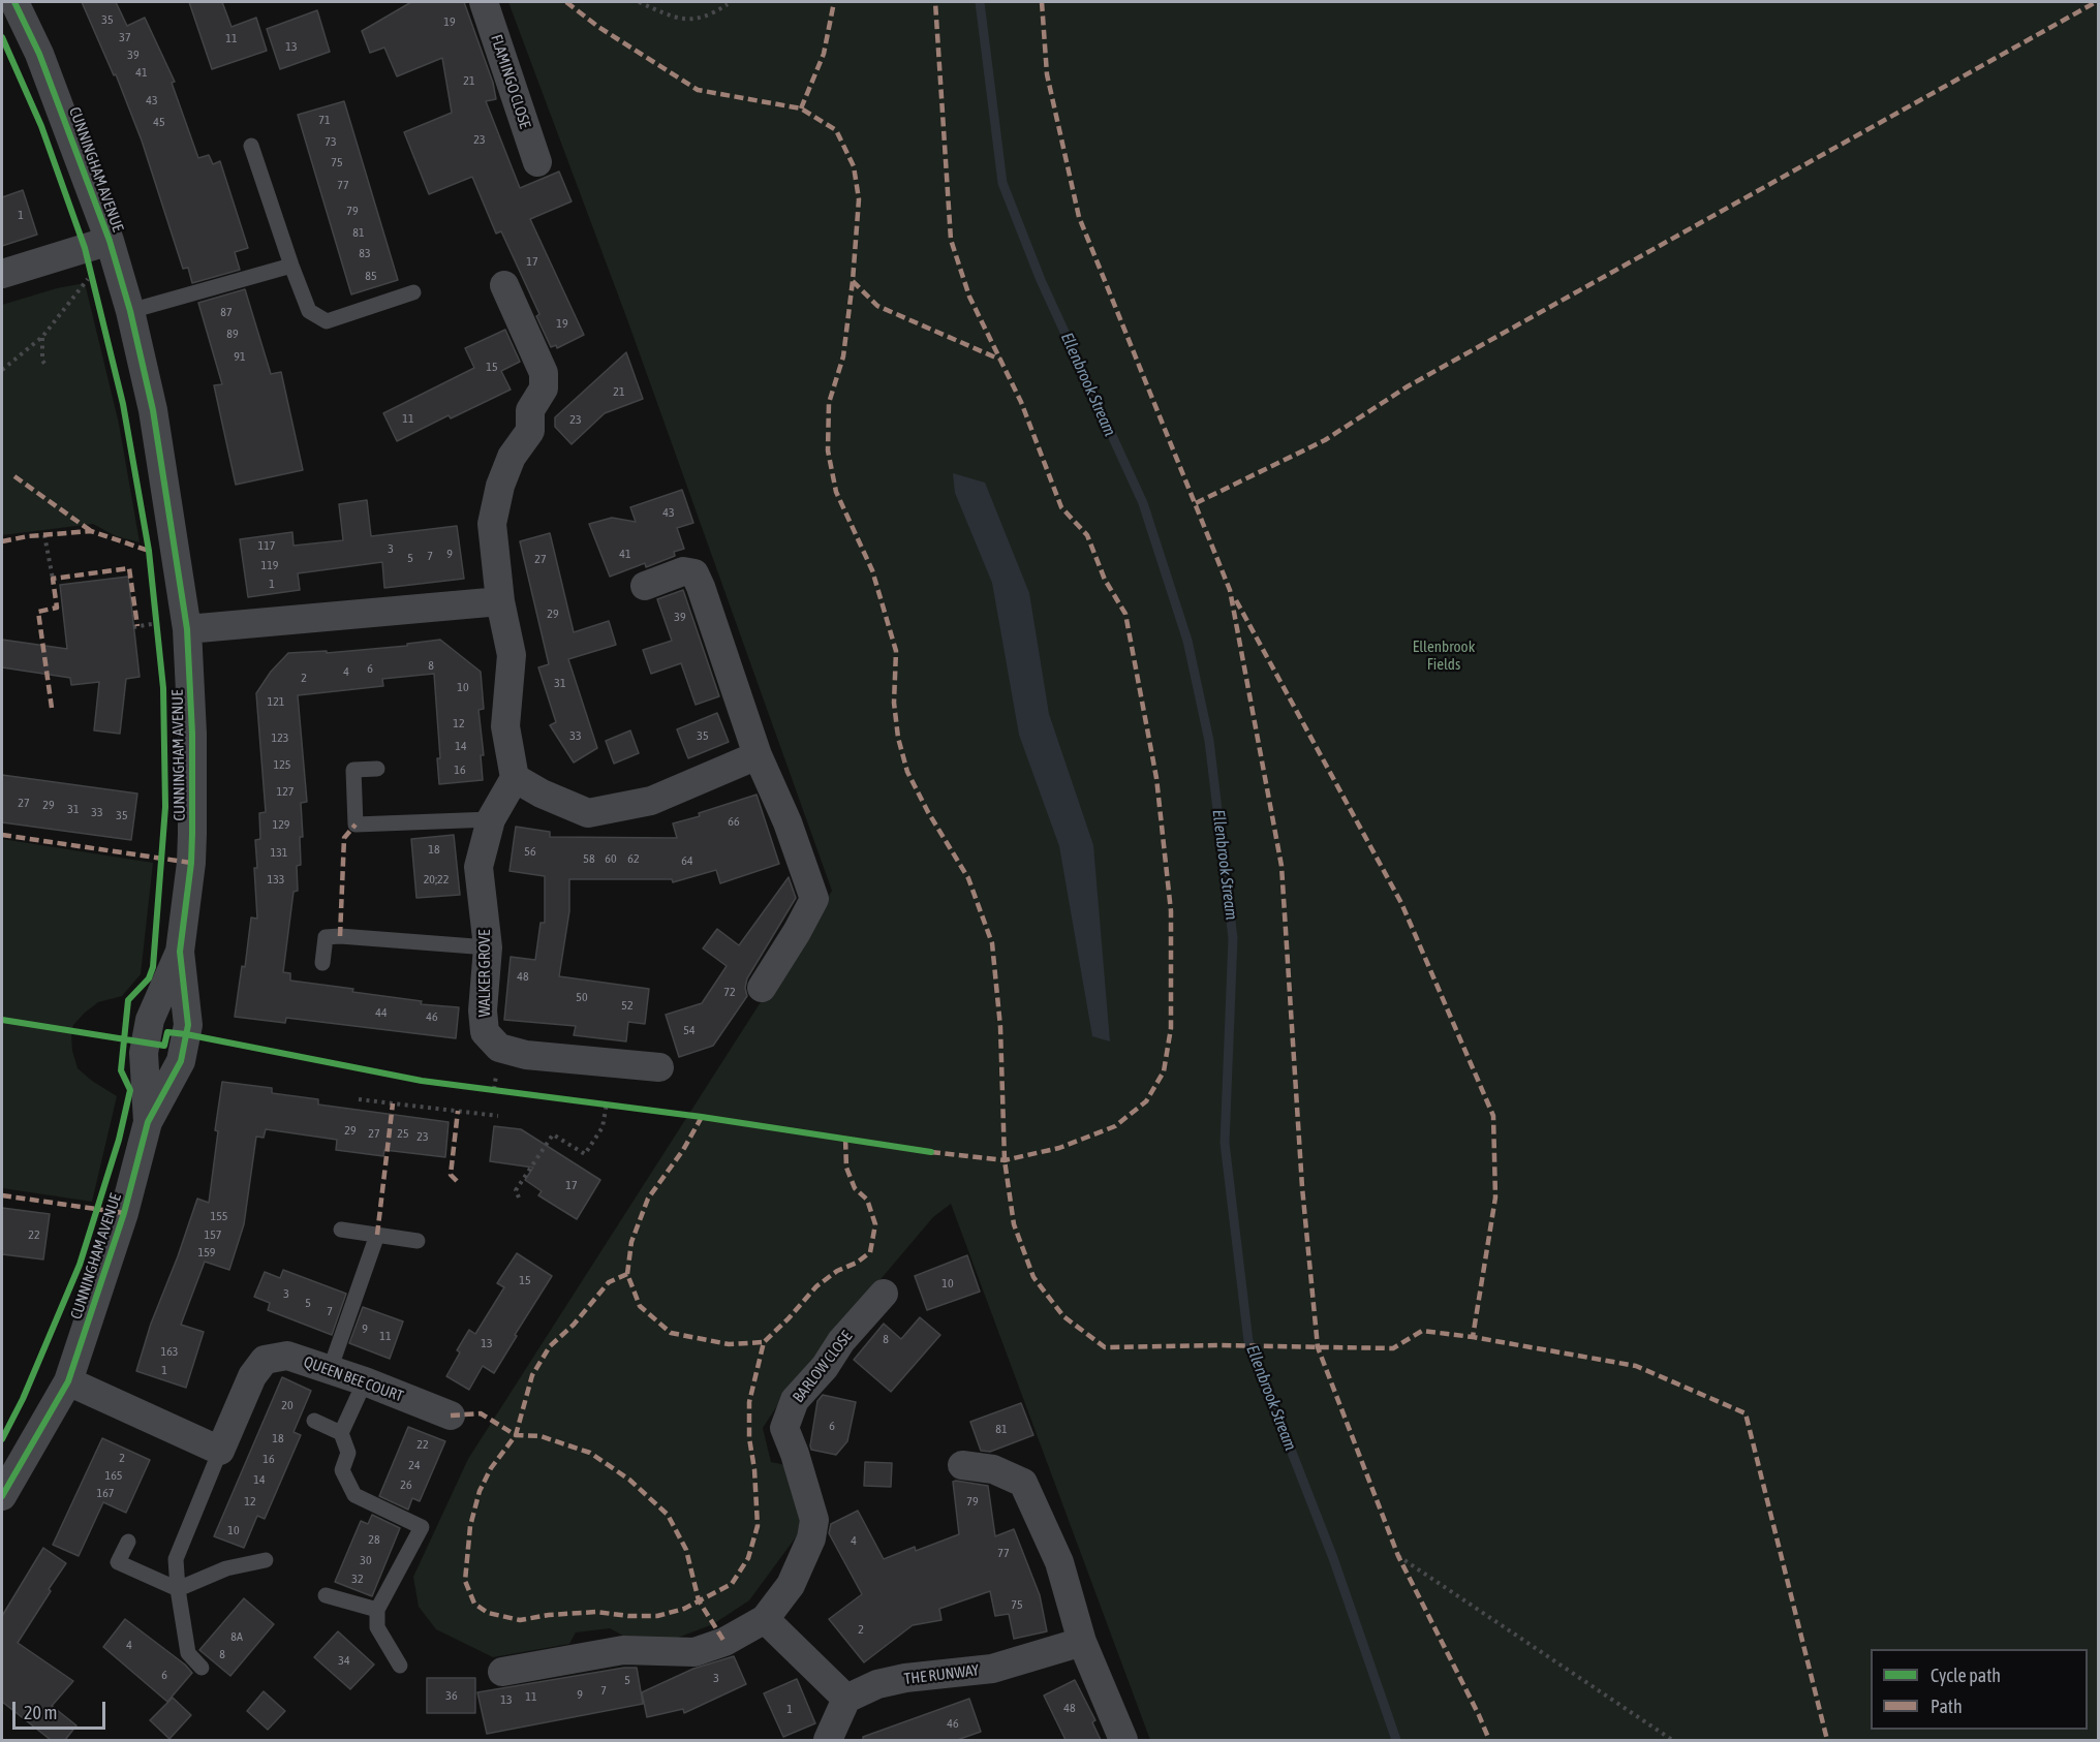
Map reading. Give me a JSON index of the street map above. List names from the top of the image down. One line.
{"streets":{"street":["FLAMINGO CLOSE","CUNNINGHAM AVENUE","WALKER GROVE","BARLOW CLOSE","QUEEN BEE COURT","THE RUNWAY"]},"water":["Ellenbrook Stream"],"parks":["Ellenbrook Fields"],"house_numbers":["35","19","37","11","13","39","41","21","43","71","45","23","73","75","77","79","1","81","83","17","85","87","19","89","91","15","21","11","23","43","117","3","9","41","7","5","27","119","1","29","39","8","6","4","2","31","10","121","12","33","35","123","14","125","16","127","27","29","31","33","35","66","129","18","56","131","58","60","62","64","133","20;22","48","72","50","52","44","46","54","29","27","25","23","17","155","22","157","159","15","10","3","5","7","9","11","8","13","163","1","20","6","81","18","22","2","16","24","165","14","26","167","12","79","10","28","4","77","30","32","75","2","8A","4","8","34","6","3","5","7","9","36","11","13","48","1","46"],"legend":["Cycle path","Path"],"scale_bar":"20 m"}
